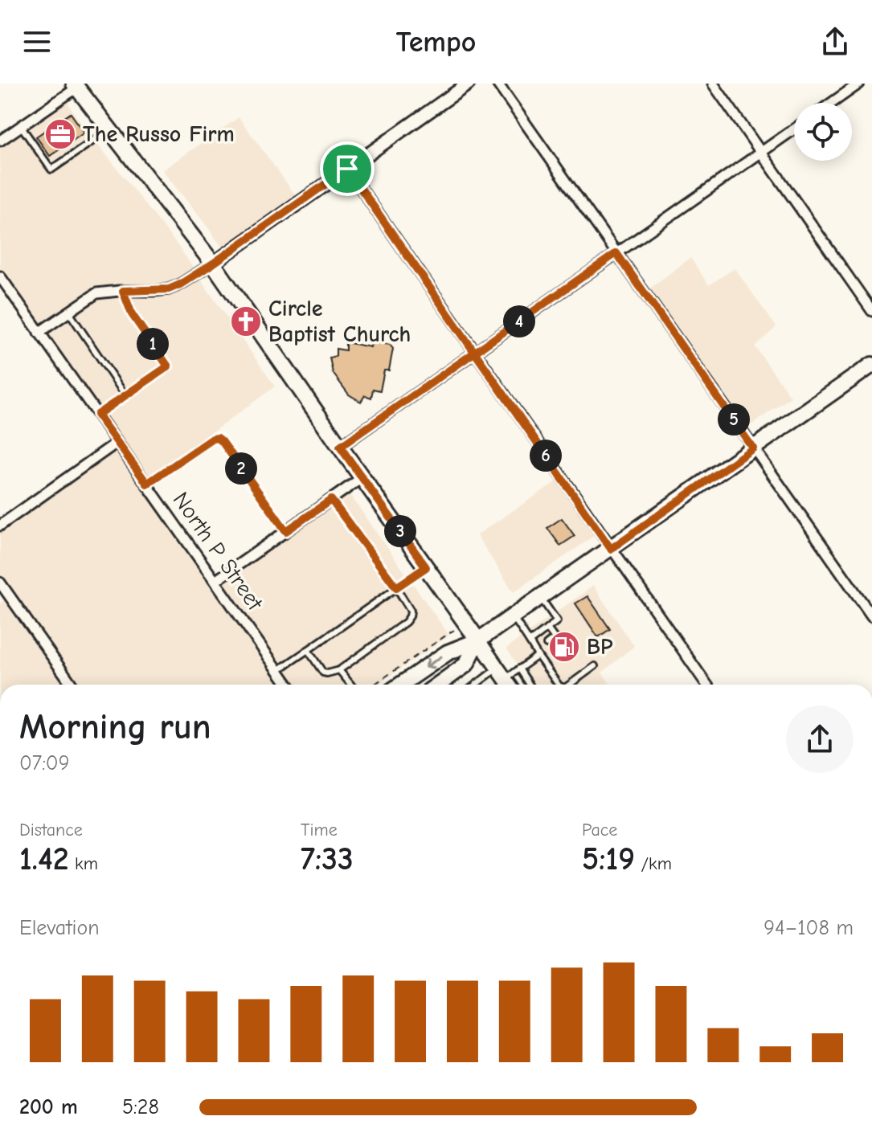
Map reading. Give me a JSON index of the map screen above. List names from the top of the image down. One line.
{"streets":{"street":["North P Street"]},"places":{"office":["The Russo Firm"],"church":["Circle Baptist Church"],"fuel station":["BP"]},"page":{"header":"Tempo","pins":["4","1","5","6","2","3"],"heading":["Morning run","07:09"],"stats":[["Distance","1.42 km"],["Time","7:33"],["Pace","5:19 /km"]],"chart":["Elevation","94–108 m"],"list":[{"name":"200 m","note":"5:28"}]}}
